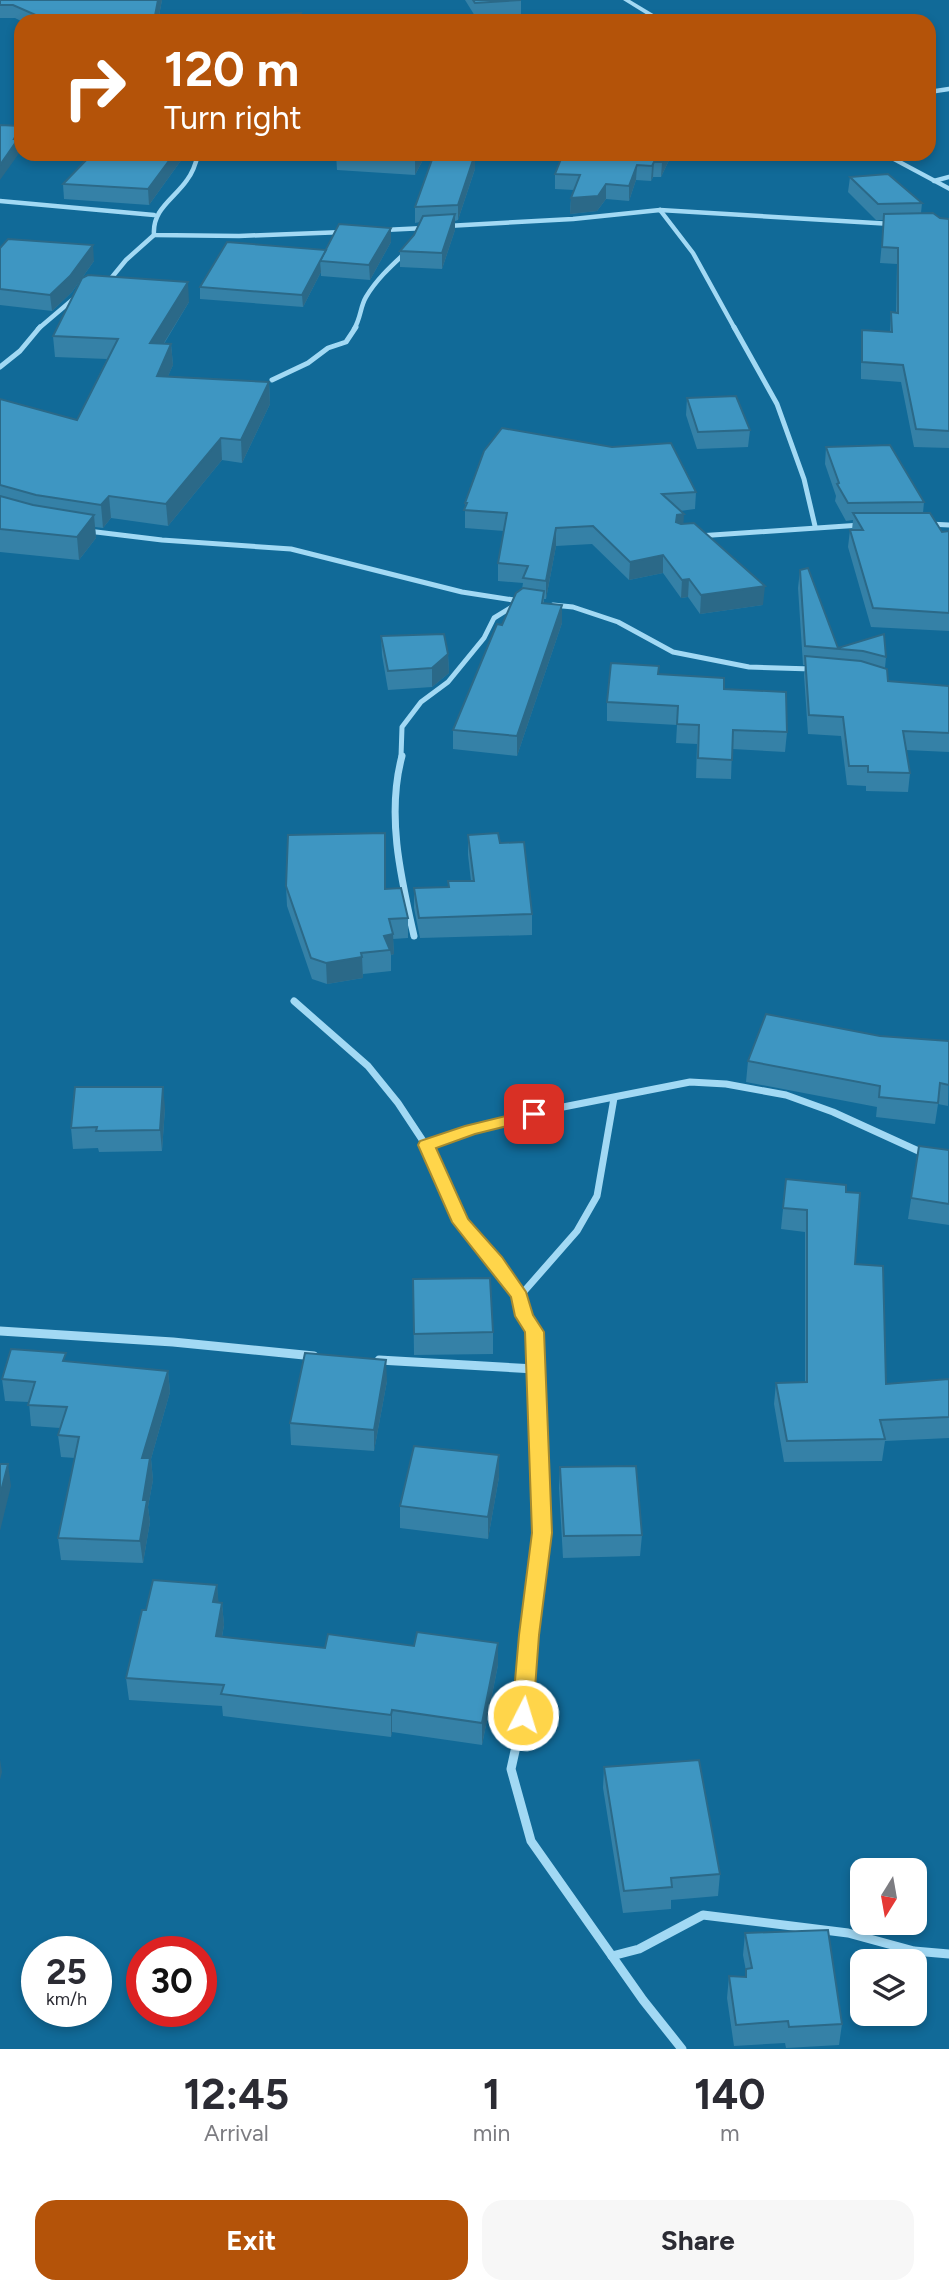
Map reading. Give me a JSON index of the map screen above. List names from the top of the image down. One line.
{"north":"bottom","page":{"turn":["120 m","Turn right"],"speed":"25 km/h","limit":"30","eta":["12:45","Arrival","1","min","140","m"],"buttons":["Exit","Share"]}}
